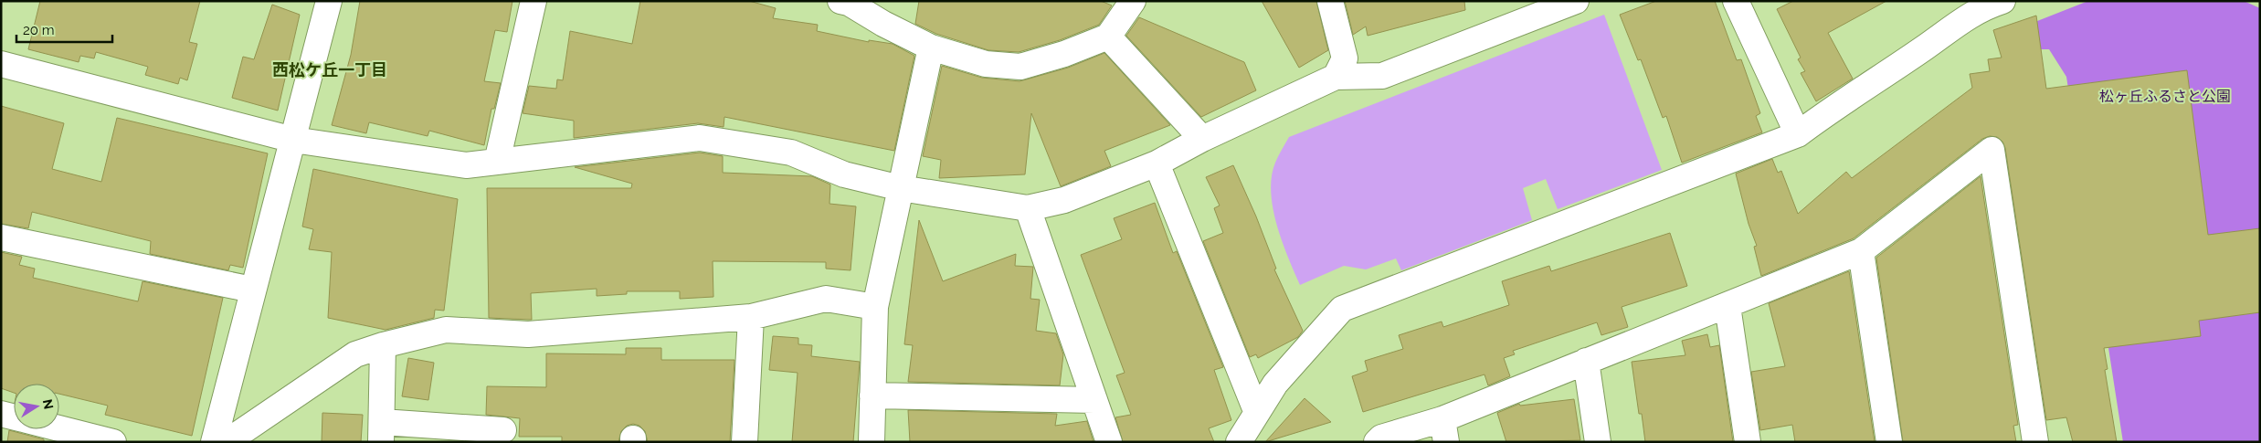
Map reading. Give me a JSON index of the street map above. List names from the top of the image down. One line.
{"districts":["西松ケ丘一丁目"],"parks":["松ヶ丘ふるさと公園"],"scale_bar":"20 m","north":"right"}
